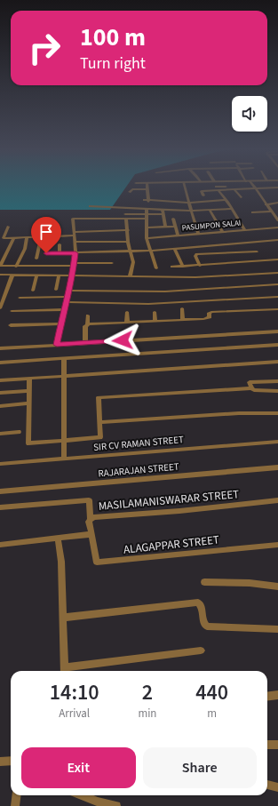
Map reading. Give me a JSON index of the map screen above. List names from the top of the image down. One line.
{"streets":{"street":["PASUMPON SALAI","SIR CV RAMAN STREET","RAJARAJAN STREET","MASILAMANISWARAR STREET","ALAGAPPAR STREET"]},"crossings":[["MASILAMANISWARAR STREET","ALAGAPPAR STREET"]],"page":{"turn":["100 m","Turn right"],"eta":["14:10","Arrival","2","min","440","m"],"buttons":["Exit","Share"]}}
